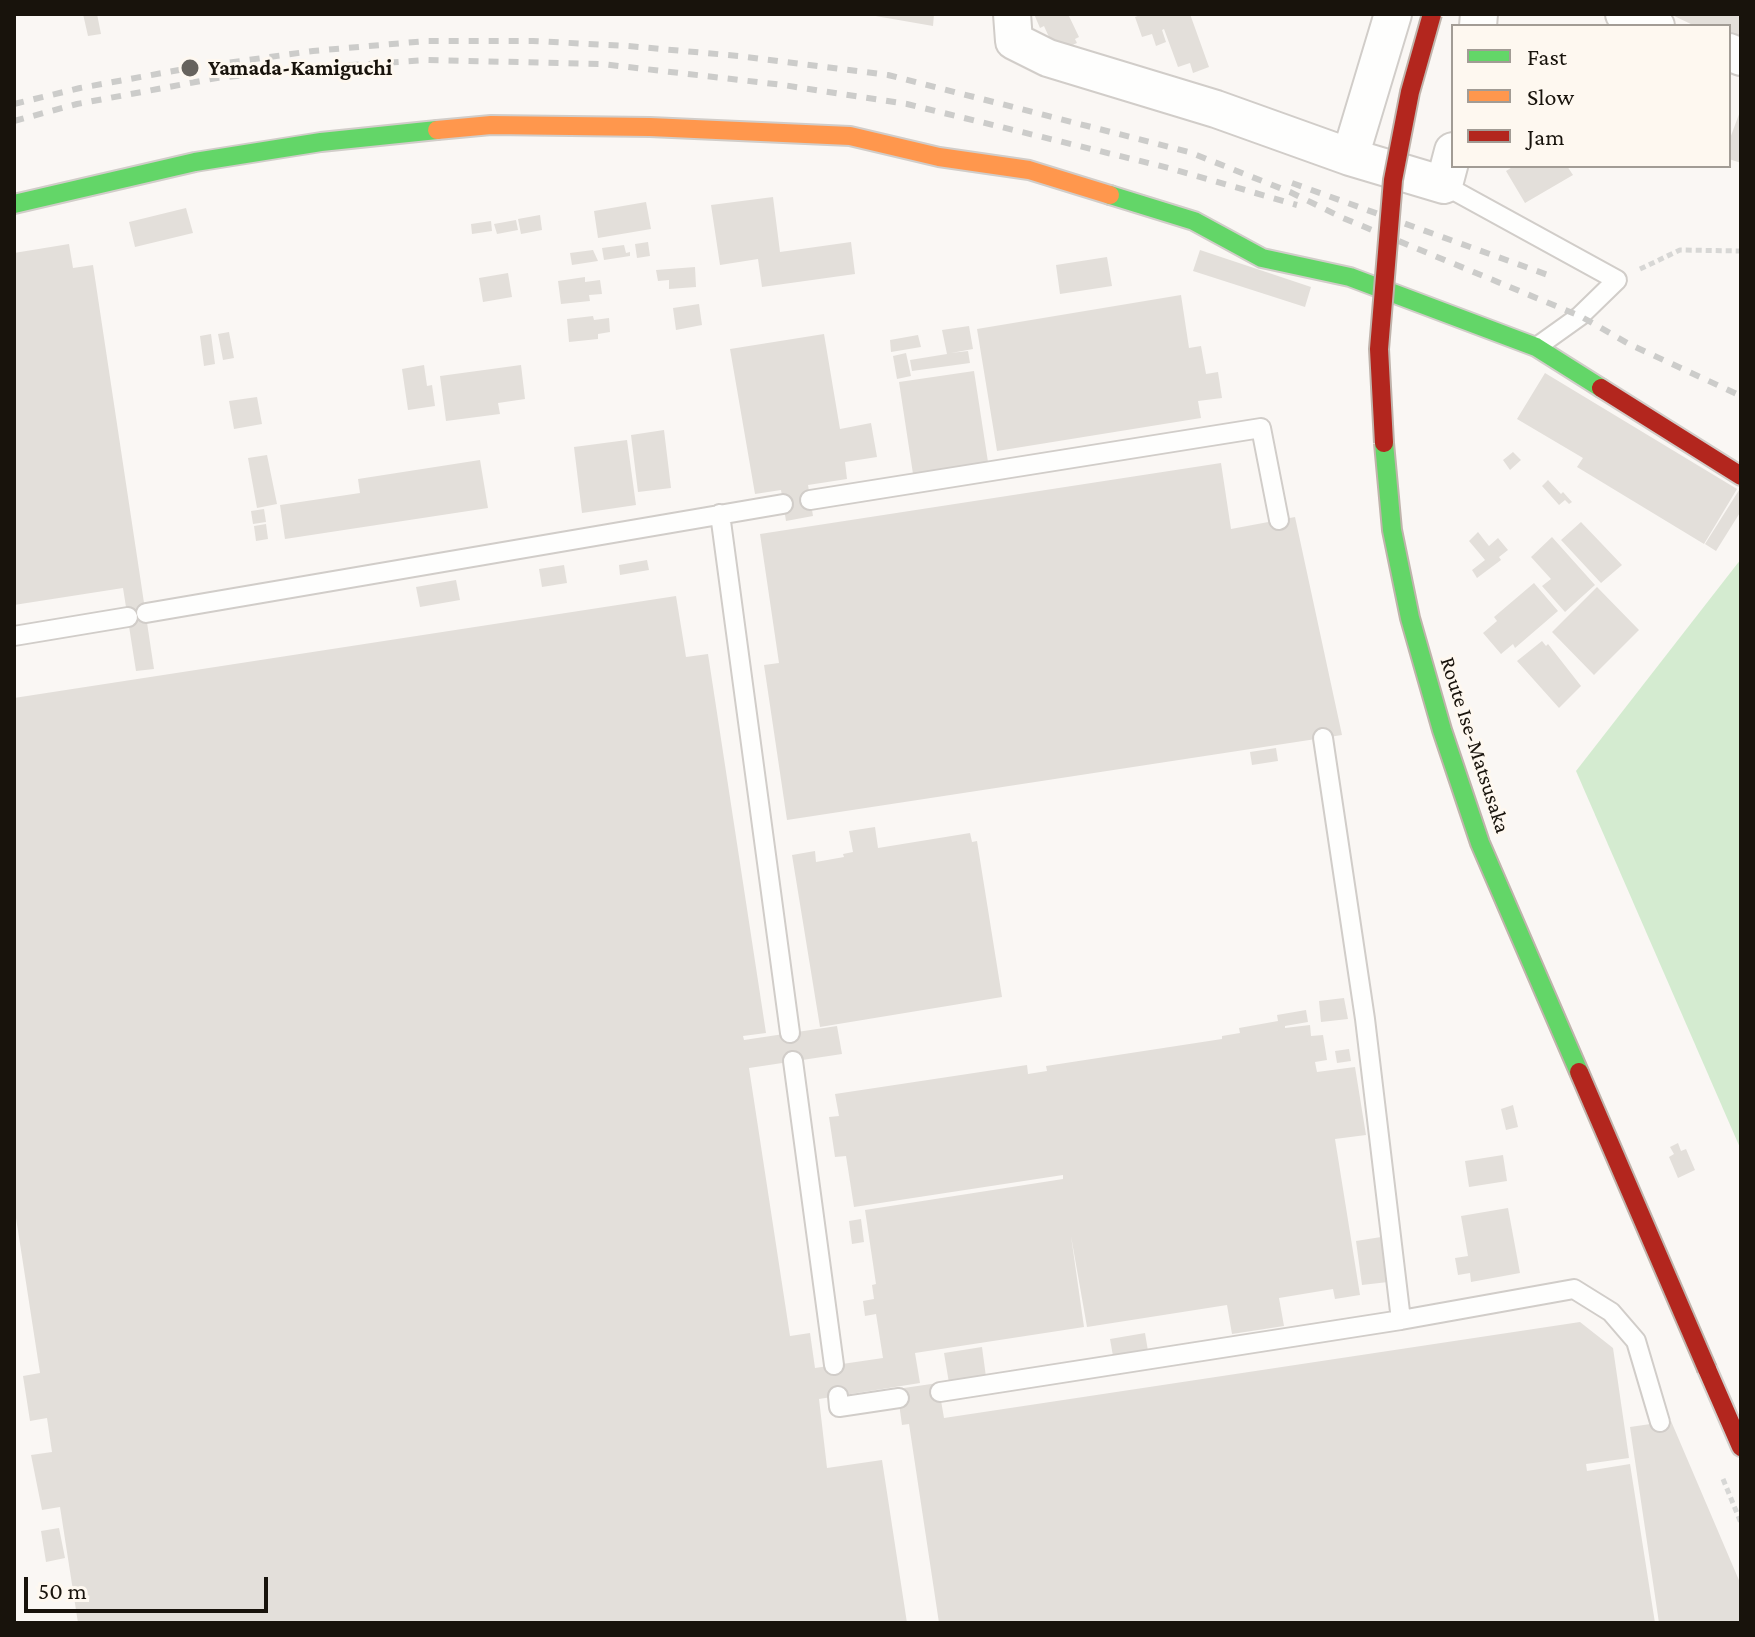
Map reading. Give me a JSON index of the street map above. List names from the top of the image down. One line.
{"streets":{"street":["Route Ise-Matsusaka"]},"places":["Yamada-Kamiguchi"],"legend":["Fast","Slow","Jam"],"scale_bar":"50 m"}
